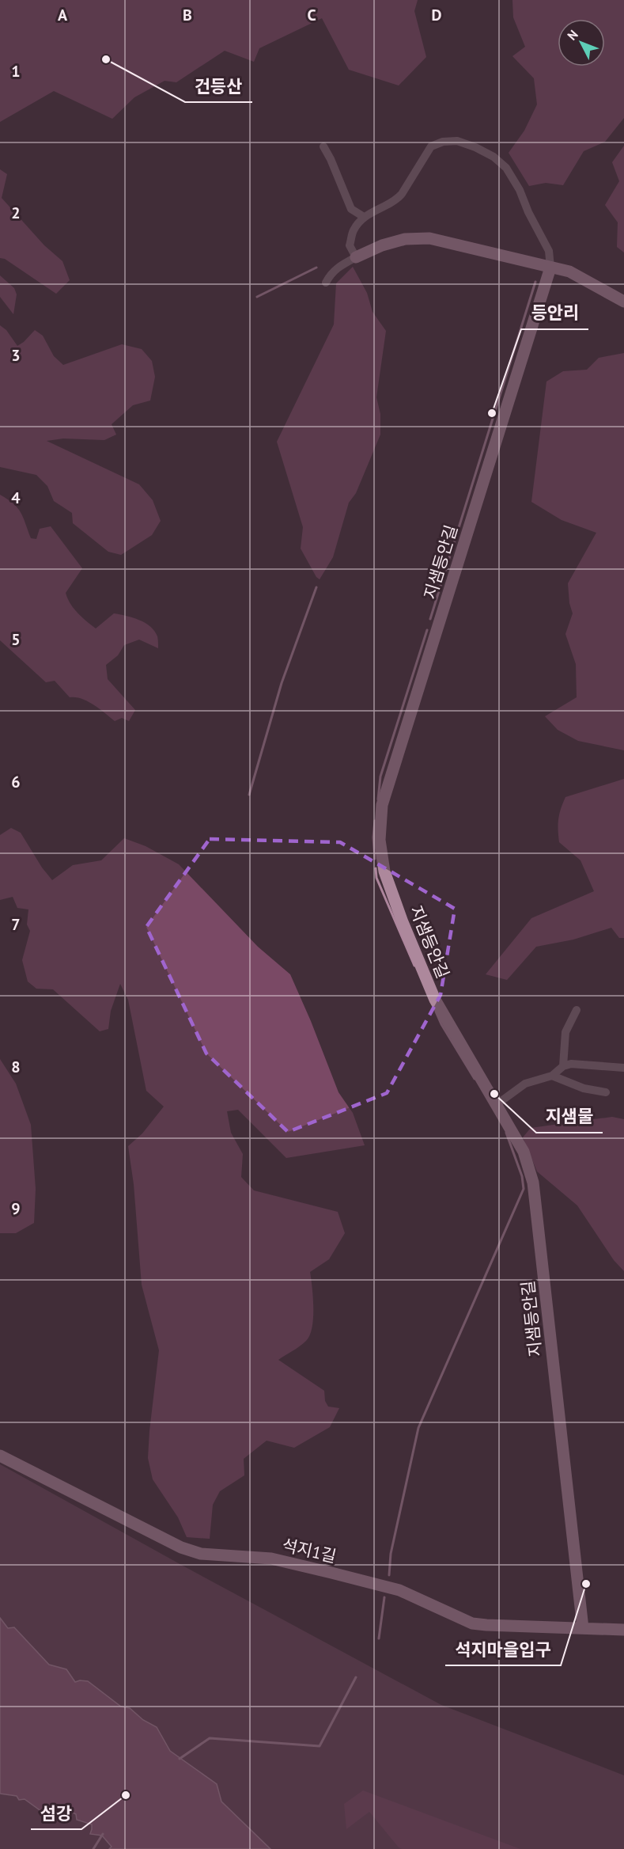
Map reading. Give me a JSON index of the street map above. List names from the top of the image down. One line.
{"streets":{"street":["지샘등안길","석지1길"]},"crossings":[["지샘등안길","석지1길"]],"places":["건등산","등안리","지샘물","석지마을입구","섬강"],"north":"top left","grid":{"columns":["A","B","C","D"],"rows":["1","2","3","4","5","6","7","8","9"]}}
